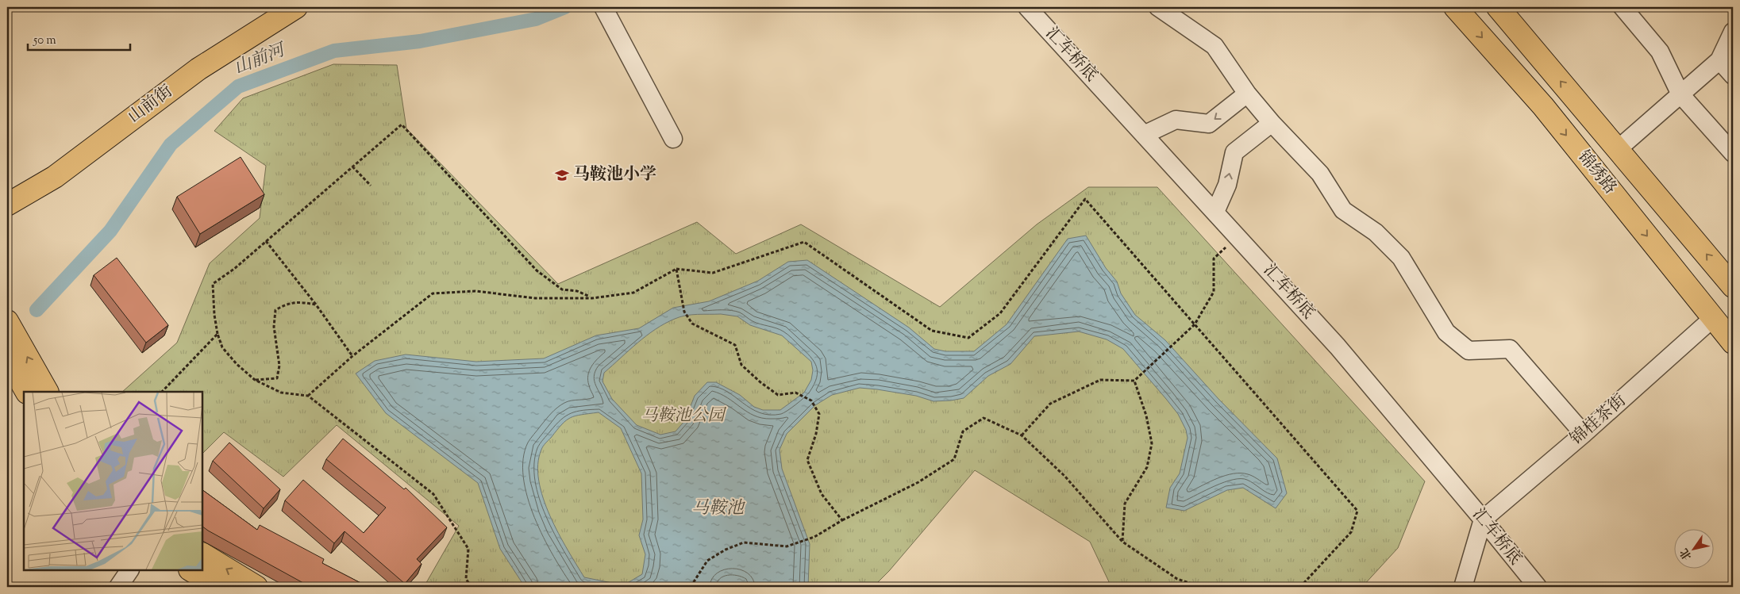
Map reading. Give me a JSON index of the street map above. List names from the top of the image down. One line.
{"streets":{"main road":["山前街","锦绣路"],"street":["汇车桥底","锦桂茶街"]},"crossings":[["汇车桥底","锦桂茶街"],["锦绣路","锦桂茶街"]],"water":["山前河","马鞍池"],"parks":["马鞍池公园"],"places":{"school or university":["马鞍池小学"]},"scale_bar":"50 m","north":"bottom left"}
